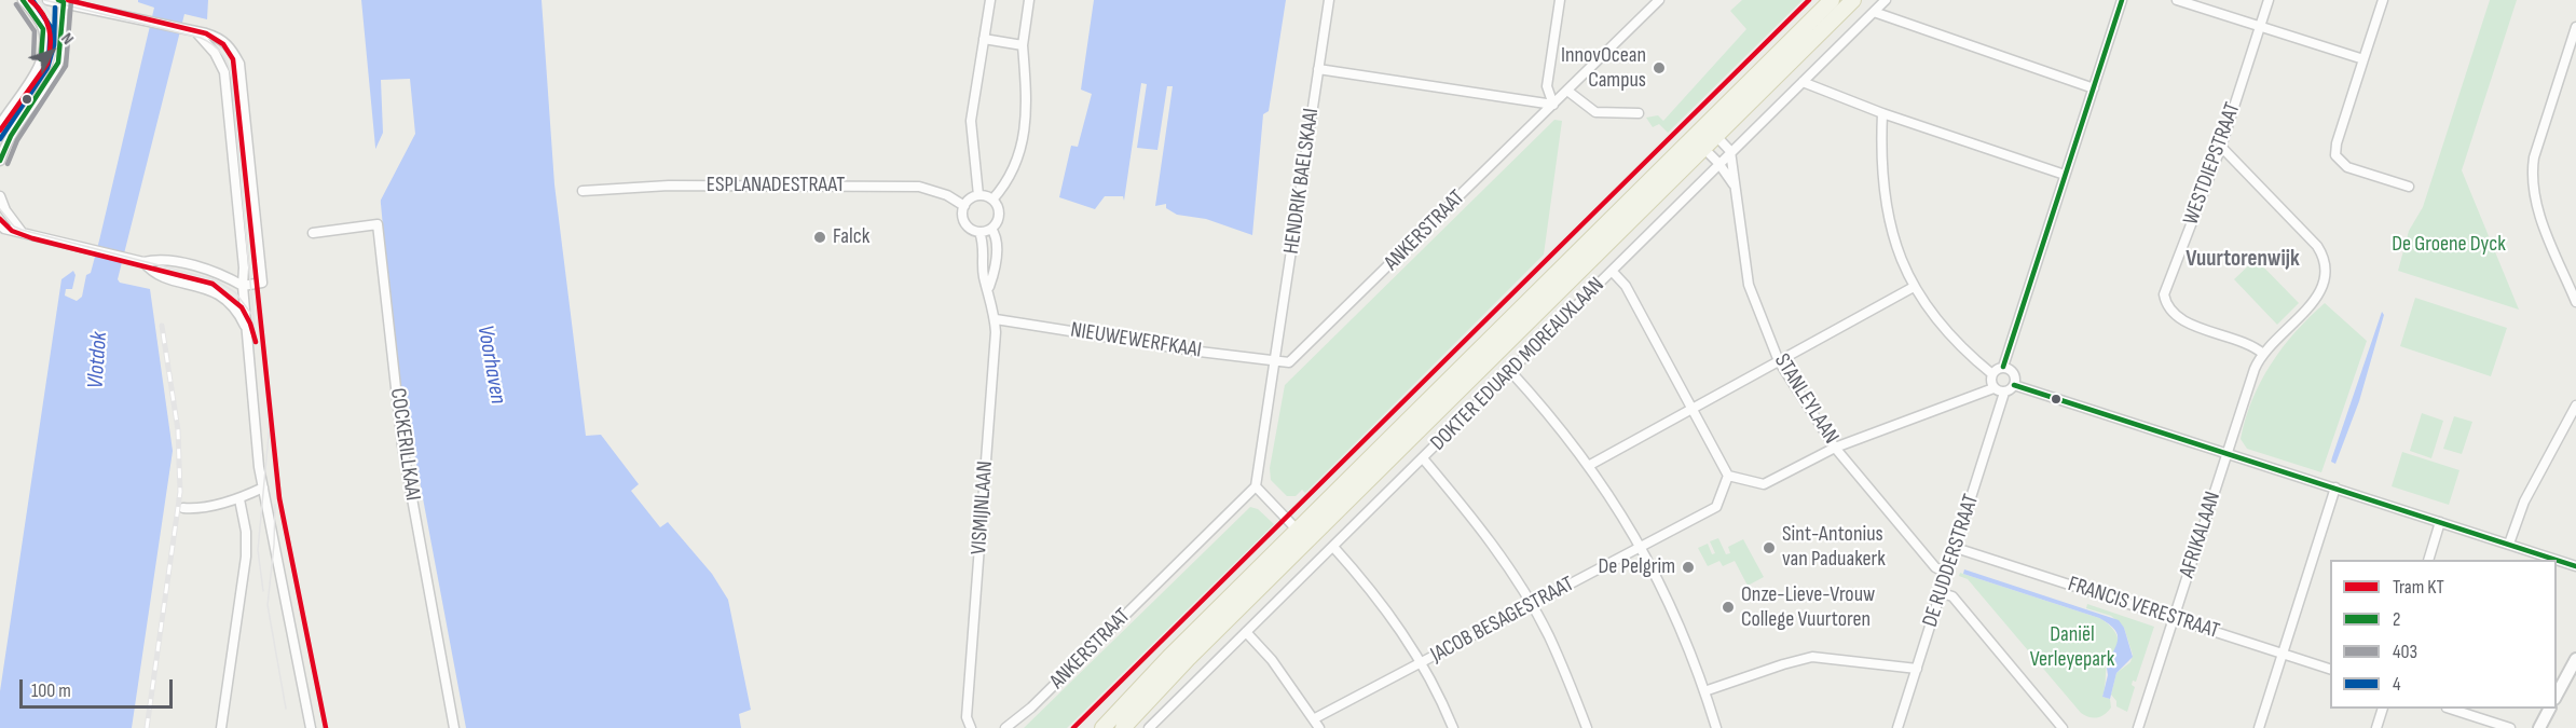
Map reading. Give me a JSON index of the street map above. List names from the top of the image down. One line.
{"streets":{"main road":["DOKTER EDUARD MOREAUXLAAN"],"street":["WESTDIEPSTRAAT","HENDRIK BAELSKAAI","ESPLANADESTRAAT","ANKERSTRAAT","NIEUWEWERFKAAI","STANLEYLAAN","COCKERILLKAAI","VISMIJNLAAN","AFRIKALAAN","DE RUDDERSTRAAT","FRANCIS VERESTRAAT","JACOB BESAGESTRAAT"]},"crossings":[["WESTDIEPSTRAAT","AFRIKALAAN"],["HENDRIK BAELSKAAI","ANKERSTRAAT"],["HENDRIK BAELSKAAI","NIEUWEWERFKAAI"],["ESPLANADESTRAAT","VISMIJNLAAN"],["ANKERSTRAAT","NIEUWEWERFKAAI"],["NIEUWEWERFKAAI","VISMIJNLAAN"],["DOKTER EDUARD MOREAUXLAAN","STANLEYLAAN"],["STANLEYLAAN","DE RUDDERSTRAAT"],["AFRIKALAAN","FRANCIS VERESTRAAT"],["DE RUDDERSTRAAT","FRANCIS VERESTRAAT"]],"districts":["Vuurtorenwijk"],"water":["Vlotdok","Voorhaven"],"parks":["De Groene Dyck","Daniël Verleyepark"],"places":["InnovOcean Campus","Falck","Sint-Antonius van Paduakerk","De Pelgrim","Onze-Lieve-Vrouw College Vuurtoren"],"lines":["tram line KT","transit line 2","transit line 403","transit line 4"],"legend":["Tram KT","2","403","4"],"scale_bar":"100 m","north":"top right"}
